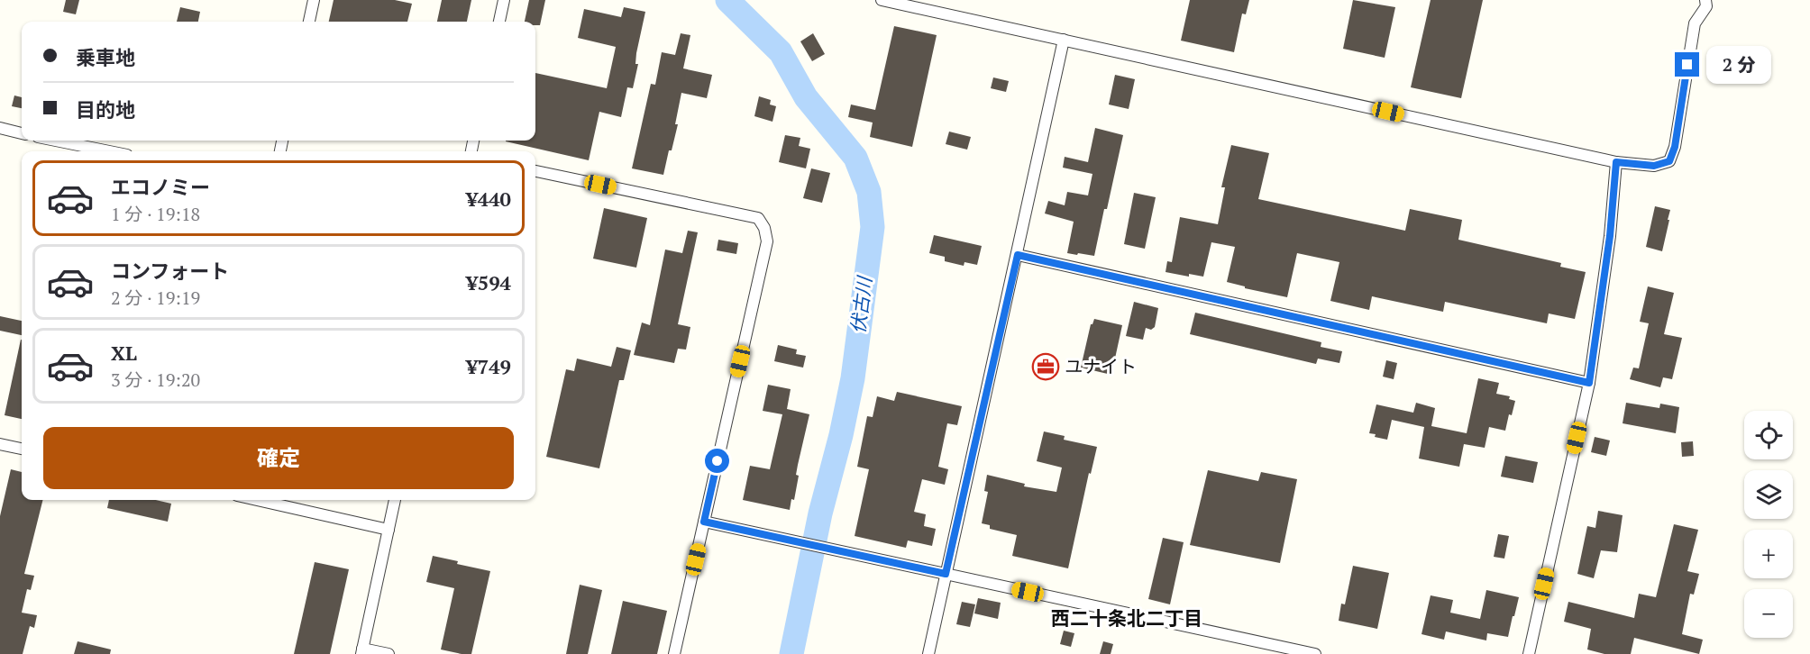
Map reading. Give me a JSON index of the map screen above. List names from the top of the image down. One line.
{"districts":["西二十条北二丁目"],"water":["伏古川"],"places":{"office":["ユナイト"]},"page":{"banner":["乗車地","目的地"],"bubble":"2 分","list":[{"name":"エコノミー","note":"1 分 · 19:18","value":"¥440"},{"name":"コンフォート","note":"2 分 · 19:19","value":"¥594"},{"name":"XL","note":"3 分 · 19:20","value":"¥749"}],"map_buttons":["+","−"],"buttons":"確定"}}
